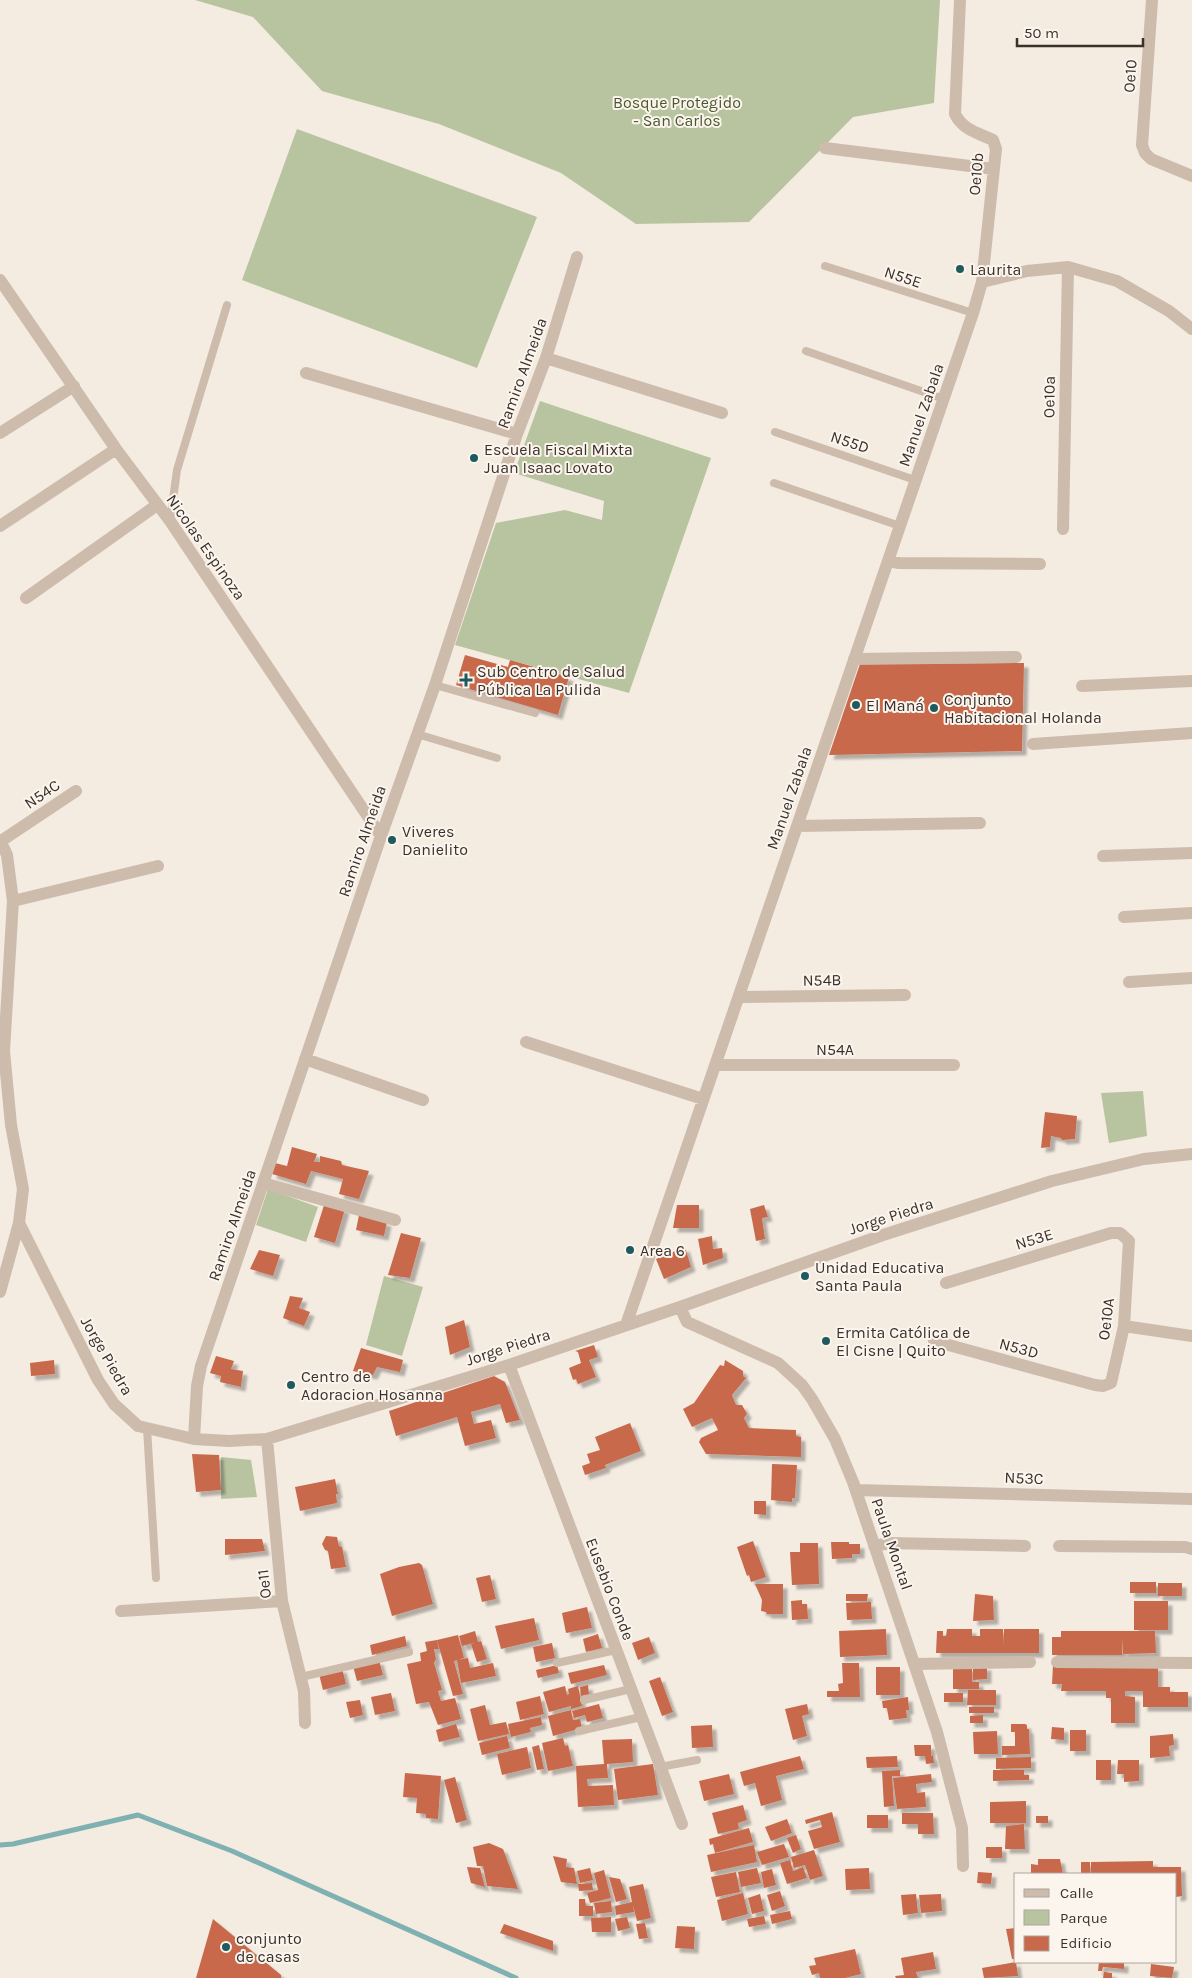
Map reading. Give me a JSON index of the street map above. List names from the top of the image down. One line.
{"streets":{"street":["Oe10","Oe10b","Ramiro Almeida","Oe10a","Manuel Zabala","Nicolas Espinoza","N54C","N54B","N54A","Jorge Piedra","N53E","Oe10A","N53D","N53C","Paula Montal","Oe11","Eusebio Conde"],"lane":["N55E","N55D"]},"crossings":[["Oe10b","Manuel Zabala"],["N55E","Manuel Zabala"],["Ramiro Almeida","Nicolas Espinoza"],["Ramiro Almeida","Jorge Piedra"],["Manuel Zabala","N55D"],["Manuel Zabala","N54B"],["Manuel Zabala","N54A"],["Manuel Zabala","Jorge Piedra"],["Jorge Piedra","Paula Montal"],["Jorge Piedra","Oe11"],["Jorge Piedra","Eusebio Conde"],["N53E","Oe10A"],["Oe10A","N53D"],["N53C","Paula Montal"]],"parks":["Bosque Protegido - San Carlos"],"places":{"other":["Laurita","Escuela Fiscal Mixta Juan Isaac Lovato","El Maná","Conjunto Habitacional Holanda","Viveres Danielito","Area 6","Unidad Educativa Santa Paula","Ermita Católica de El Cisne | Quito","Centro de Adoracion Hosanna","conjunto de casas"],"health":["Sub Centro de Salud Pública La Pulida"]},"legend":["Calle","Parque","Edificio"],"scale_bar":"50 m"}
